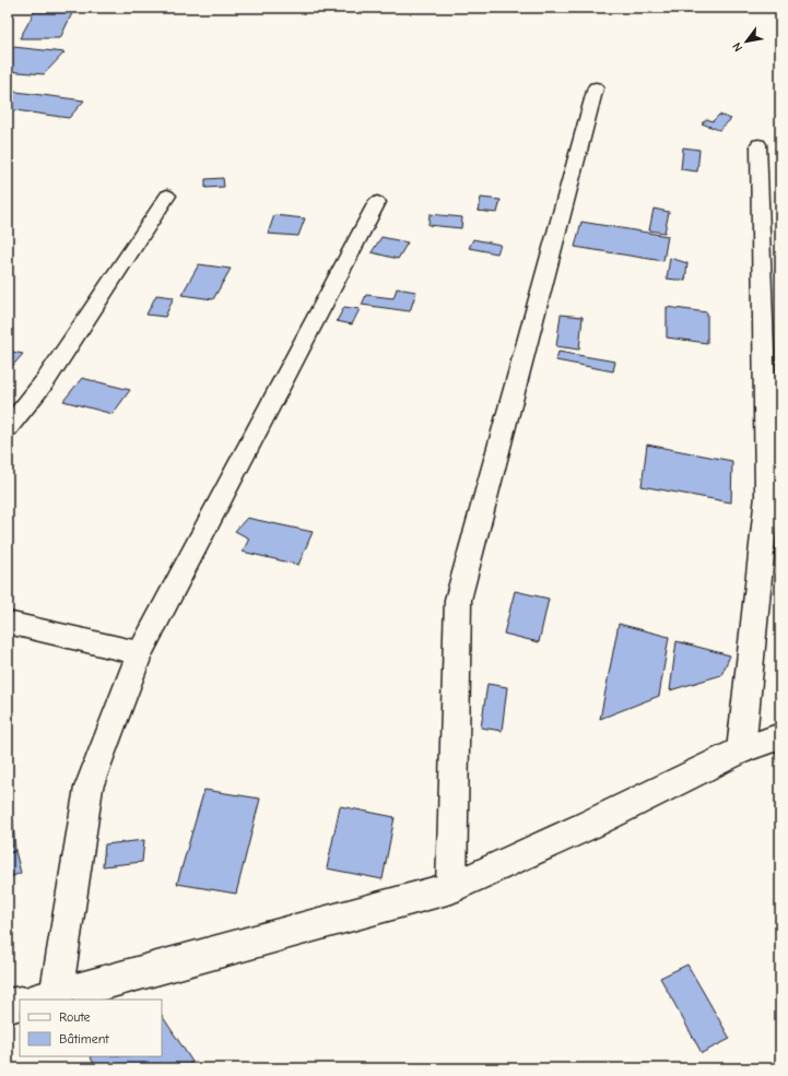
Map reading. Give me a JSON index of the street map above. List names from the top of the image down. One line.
{"legend":["Route","Bâtiment"],"north":"bottom left"}
